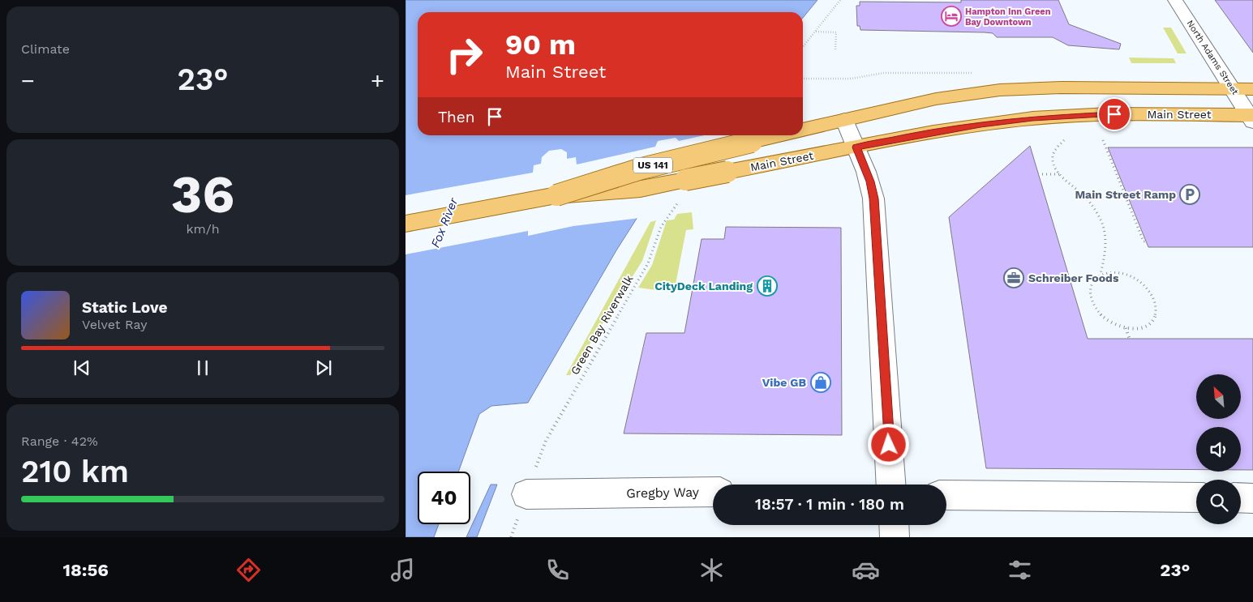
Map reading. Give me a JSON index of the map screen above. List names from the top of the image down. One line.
{"streets":{"main road":["Main Street","US 141"],"street":["North Adams Street","Gregby Way"],"path":["Green Bay Riverwalk"]},"crossings":[["North Adams Street","Main Street"],["Main Street","US 141"],["Green Bay Riverwalk","Gregby Way"]],"water":["Fox River"],"places":{"hotel":["Hampton Inn Green Bay Downtown"],"parking":["Main Street Ramp"],"office":["Schreiber Foods"],"building":["CityDeck Landing"],"shop":["Vibe GB"]},"north":"top left","page":{"tile":["Climate",["36","km/h"],["Range · 42%","210 km"]],"turn":["90 m","Main Street"],"heat":["−","23°","+"],"then":"Then","song":["Static Love","Velvet Ray"],"limit":"40","trip":"18:57 · 1 min · 180 m","tabs":["18:56","23°"]}}
